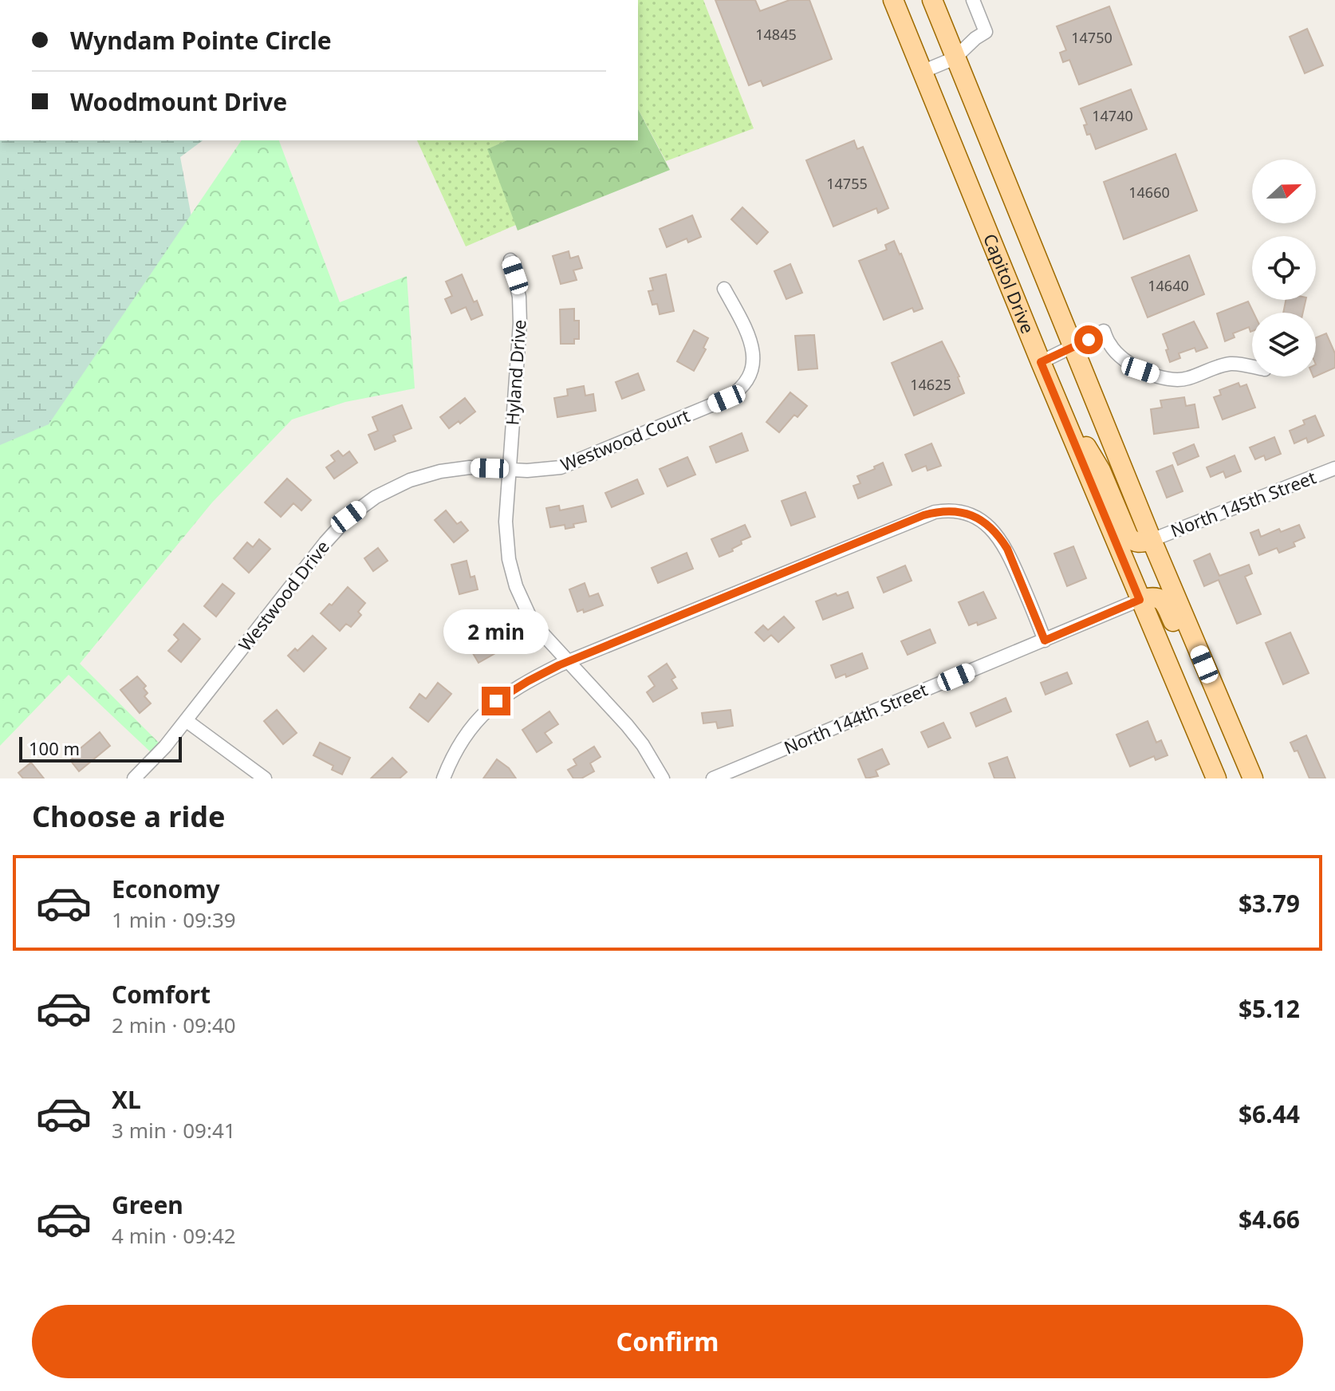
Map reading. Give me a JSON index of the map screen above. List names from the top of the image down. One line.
{"streets":{"main road":["Capitol Drive"],"street":["Hyland Drive","Westwood Court","North 145th Street","Westwood Drive","North 144th Street"]},"crossings":[["Capitol Drive","North 145th Street"],["Capitol Drive","North 144th Street"],["Hyland Drive","Westwood Court"],["Hyland Drive","Westwood Drive"],["Westwood Court","Westwood Drive"]],"house_numbers":["14845","14750","14740","14755","14660","14640","14625"],"scale_bar":"100 m","north":"right","page":{"banner":["Wyndam Pointe Circle","Woodmount Drive"],"bubble":"2 min","scale":"100 m","heading":"Choose a ride","list":[{"name":"Economy","note":"1 min · 09:39","value":"$3.79"},{"name":"Comfort","note":"2 min · 09:40","value":"$5.12"},{"name":"XL","note":"3 min · 09:41","value":"$6.44"},{"name":"Green","note":"4 min · 09:42","value":"$4.66"}],"buttons":"Confirm"}}
